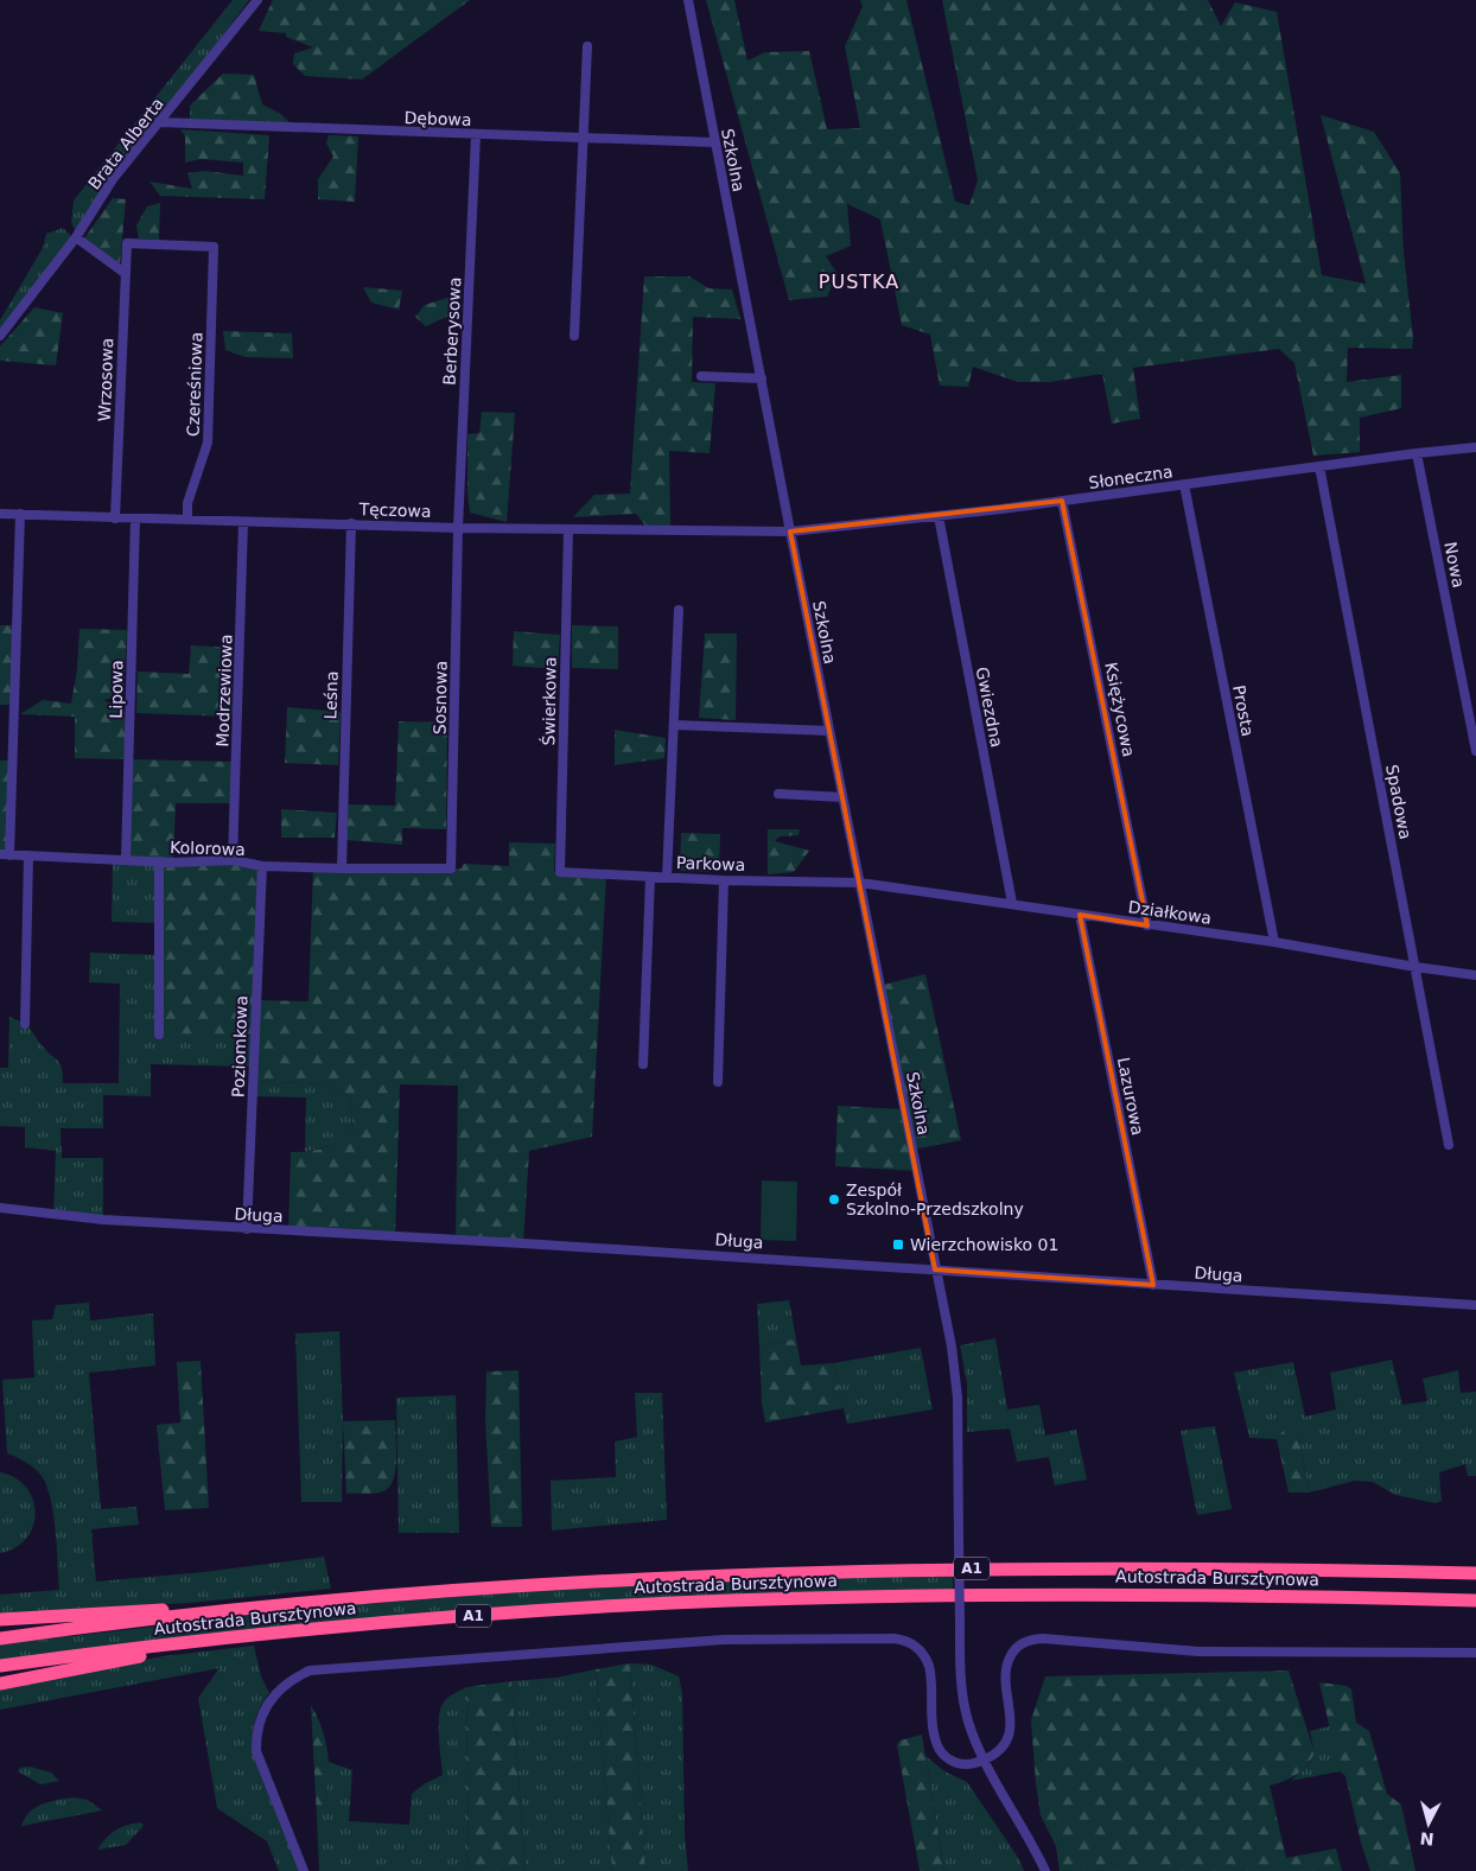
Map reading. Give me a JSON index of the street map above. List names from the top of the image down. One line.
{"streets":{"highway":["A1","Autostrada Bursztynowa"],"street":["Dębowa","Brata Alberta","Szkolna","Berberysowa","Wrzosowa","Czereśniowa","Słoneczna","Tęczowa","Nowa","Lipowa","Modrzewiowa","Leśna","Sosnowa","Świerkowa","Gwiezdna","Księżycowa","Prosta","Spadowa","Kolorowa","Parkowa","Działkowa","Poziomkowa","Lazurowa","Długa"]},"crossings":[["Dębowa","Brata Alberta"],["Dębowa","Szkolna"],["Dębowa","Berberysowa"],["Szkolna","Słoneczna"],["Szkolna","Tęczowa"],["Szkolna","Parkowa"],["Szkolna","Działkowa"],["Szkolna","Długa"],["Berberysowa","Tęczowa"],["Berberysowa","Sosnowa"],["Wrzosowa","Czereśniowa"],["Wrzosowa","Tęczowa"],["Czereśniowa","Tęczowa"],["Słoneczna","Tęczowa"],["Słoneczna","Nowa"],["Słoneczna","Gwiezdna"],["Słoneczna","Księżycowa"],["Słoneczna","Prosta"],["Słoneczna","Spadowa"],["Tęczowa","Lipowa"],["Tęczowa","Modrzewiowa"],["Tęczowa","Leśna"],["Tęczowa","Sosnowa"],["Tęczowa","Świerkowa"],["Lipowa","Kolorowa"],["Modrzewiowa","Kolorowa"],["Leśna","Kolorowa"],["Sosnowa","Kolorowa"],["Świerkowa","Parkowa"],["Gwiezdna","Działkowa"],["Księżycowa","Działkowa"],["Prosta","Działkowa"],["Spadowa","Działkowa"],["Kolorowa","Poziomkowa"],["Parkowa","Działkowa"],["Działkowa","Lazurowa"],["Poziomkowa","Długa"],["Lazurowa","Długa"]],"districts":["PUSTKA"],"places":{"other":["Zespół Szkolno-Przedszkolny"],"transit":["Wierzchowisko 01"]},"north":"bottom"}
